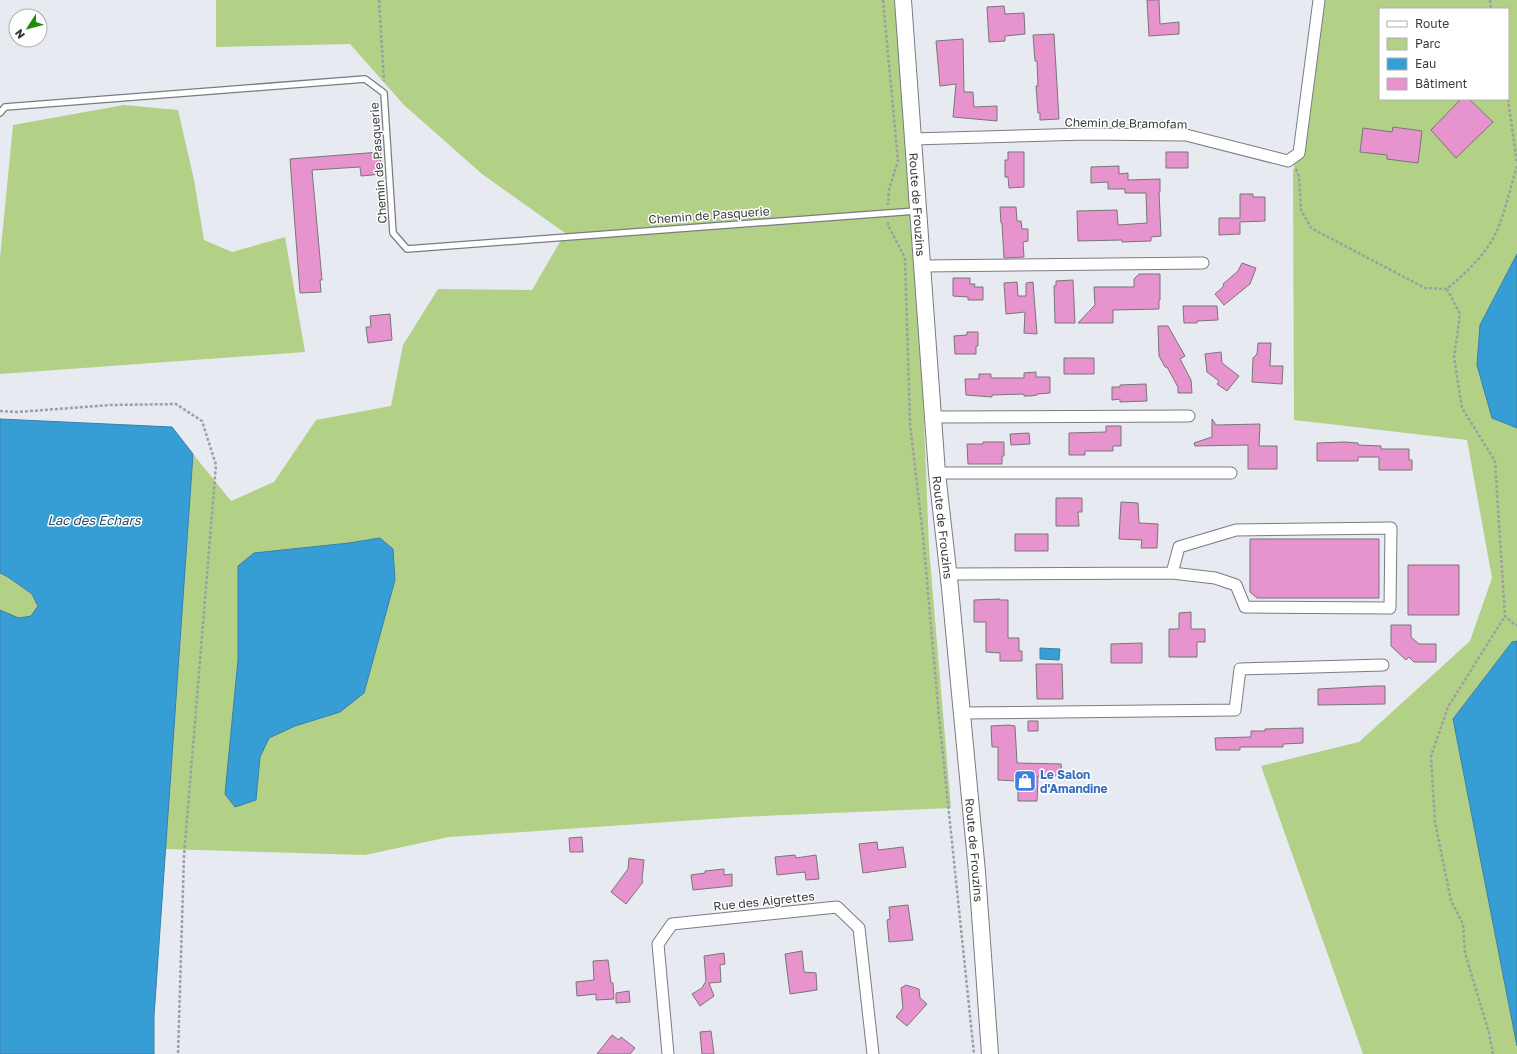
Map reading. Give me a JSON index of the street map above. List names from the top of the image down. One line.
{"streets":{"main road":["Route de Frouzins"],"street":["Chemin de Bramofam","Rue des Aigrettes"],"lane":["Chemin de Pasquerie"]},"crossings":[["Chemin de Bramofam","Route de Frouzins"],["Chemin de Pasquerie","Route de Frouzins"]],"water":["Lac des Echars"],"places":{"shop":["Le Salon d'Amandine"]},"legend":["Route","Parc","Eau","Bâtiment"],"north":"bottom left"}
